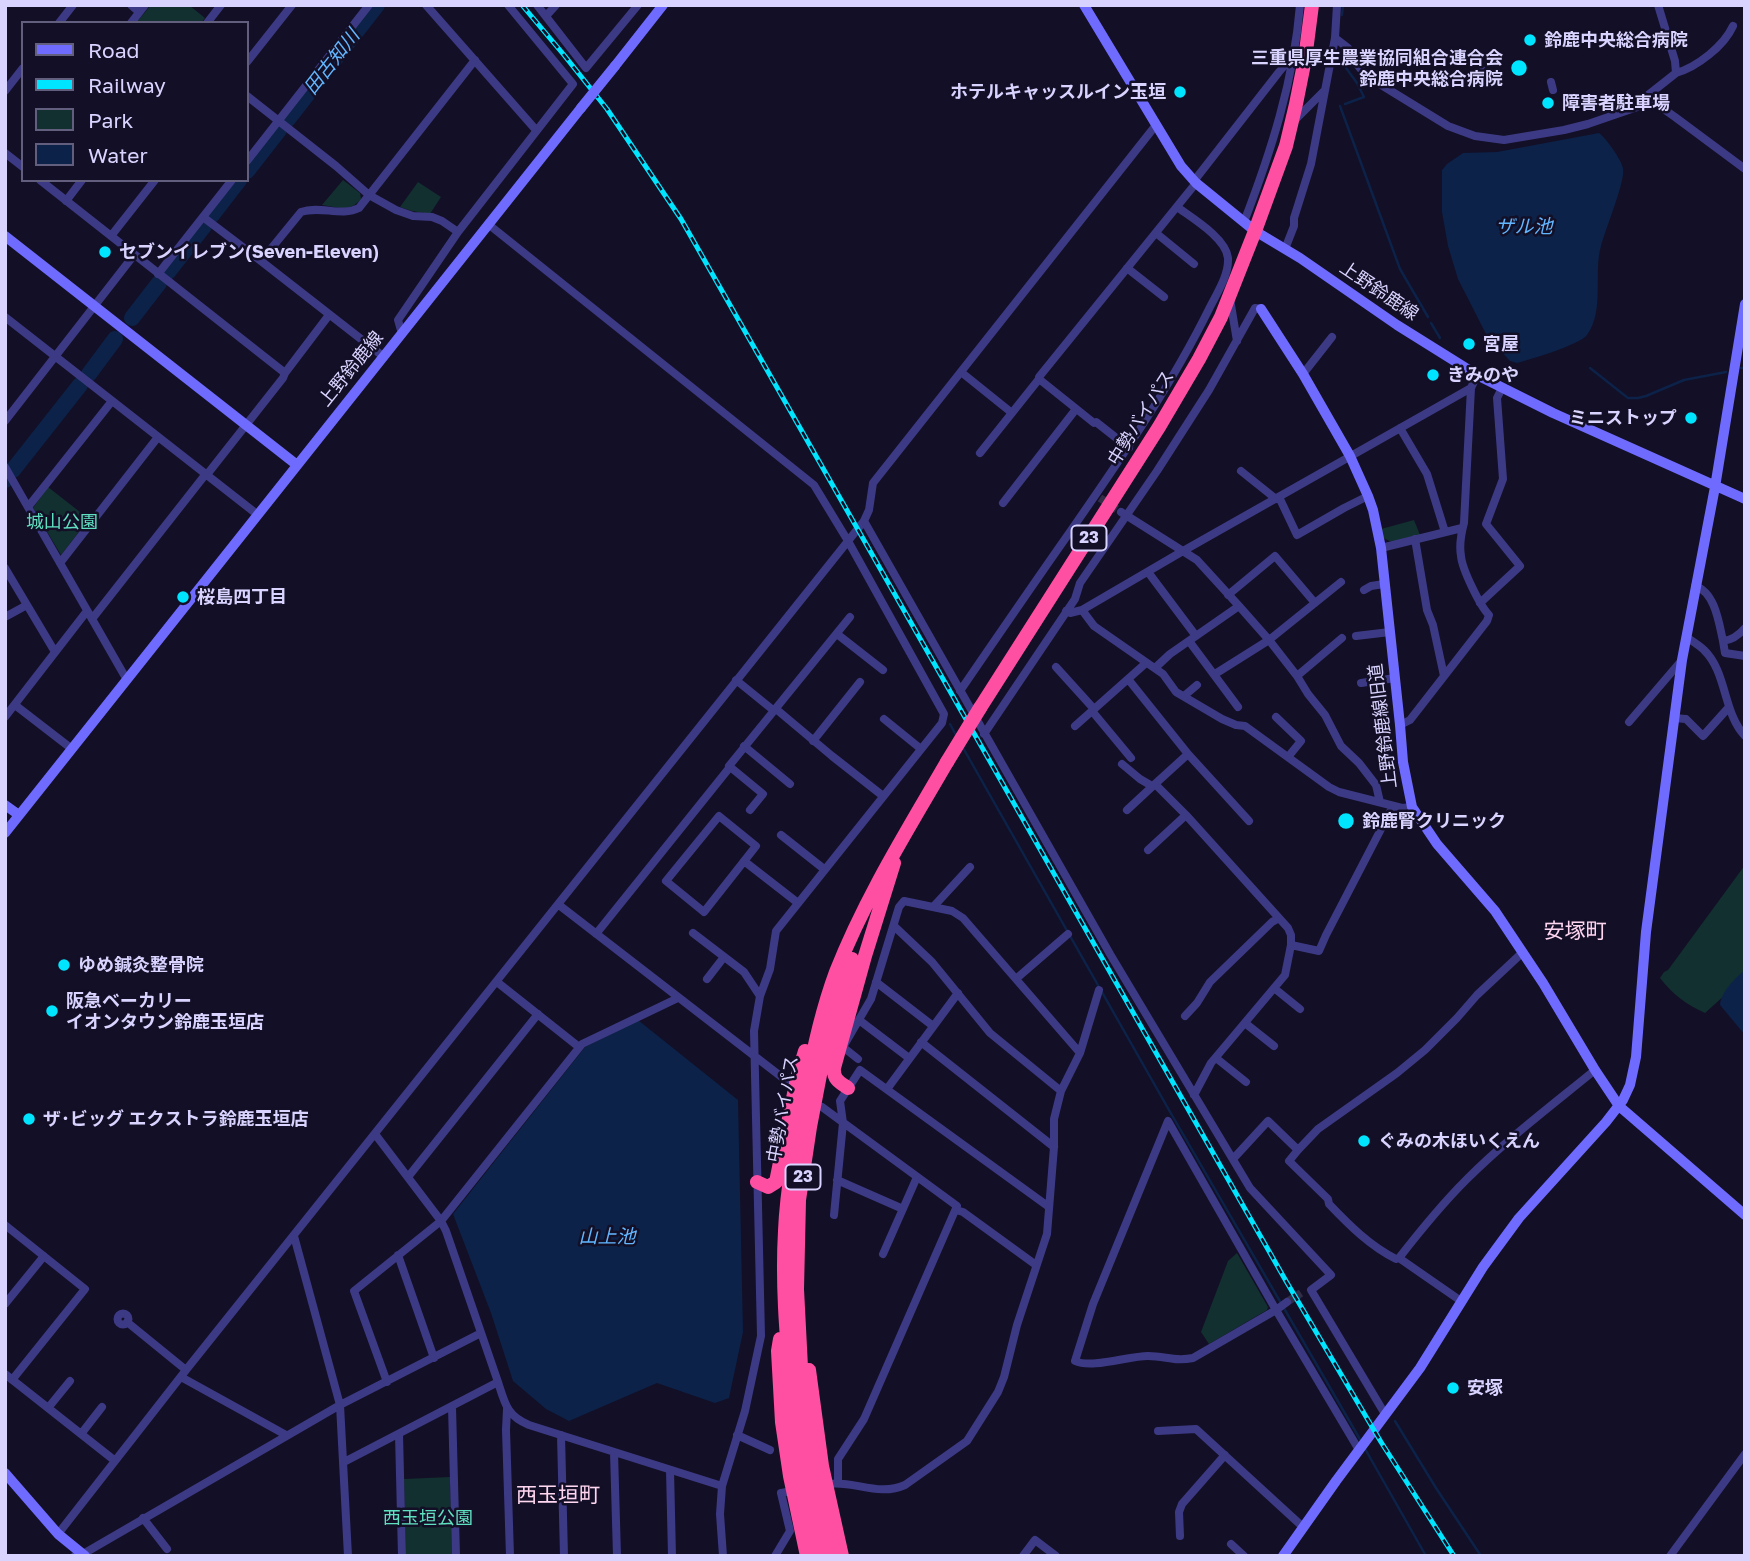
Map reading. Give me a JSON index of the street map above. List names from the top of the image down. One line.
{"streets":{"highway":["中勢バイパス","23"],"street":["上野鈴鹿線","上野鈴鹿線旧道"]},"crossings":[["上野鈴鹿線","中勢バイパス"]],"districts":["安塚町","西玉垣町"],"water":["田古知川","ザル池","山上池"],"parks":["城山公園","西玉垣公園"],"places":["鈴鹿中央総合病院","三重県厚生農業協同組合連合会 鈴鹿中央総合病院","ホテルキャッスルイン玉垣","障害者駐車場","セブンイレブン(Seven-Eleven)","宮屋","きみのや","ミニストップ","桜島四丁目","鈴鹿腎クリニック","ゆめ鍼灸整骨院","阪急ベーカリー イオンタウン鈴鹿玉垣店","ザ･ビッグ エクストラ鈴鹿玉垣店","ぐみの木ほいくえん","安塚"],"legend":["Road","Railway","Park","Water"]}
